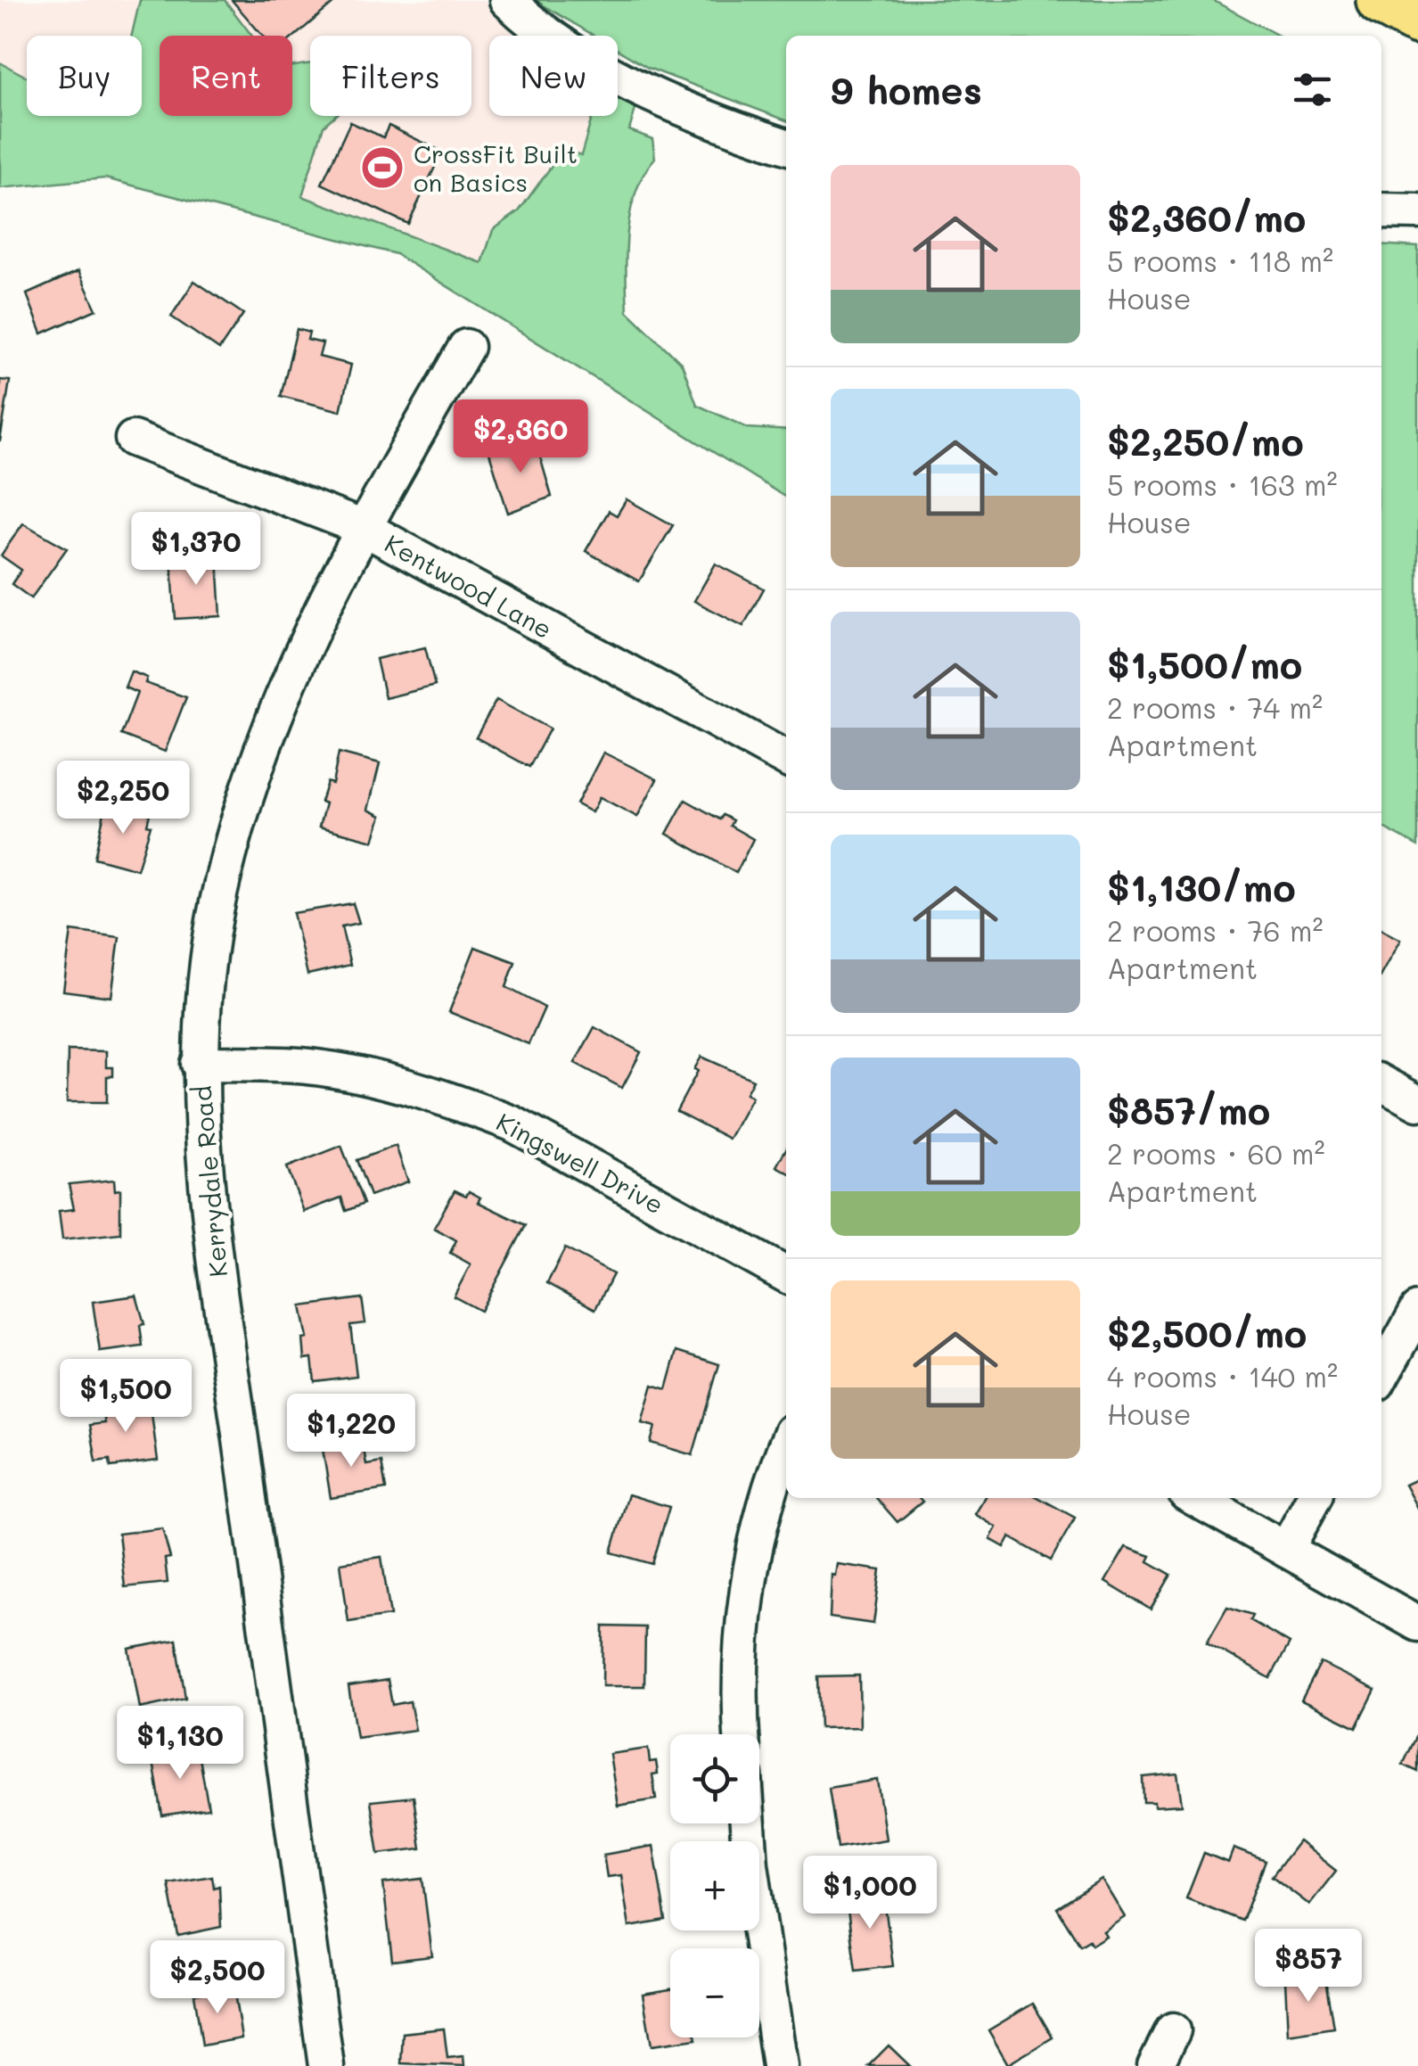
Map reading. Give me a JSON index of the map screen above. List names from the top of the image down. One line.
{"streets":{"street":["Kentwood Lane","Kingswell Drive","Kerrydale Road"]},"crossings":[["Kentwood Lane","Kerrydale Road"],["Kingswell Drive","Kerrydale Road"]],"places":{"sports":["CrossFit Built on Basics"]},"page":{"chip":["Buy","Rent","Filters","New"],"heading":"9 homes","list":[{"name":"$2,360/mo","note":"5 rooms · 118 m² · House"},{"name":"$2,250/mo","note":"5 rooms · 163 m² · House"},{"name":"$1,500/mo","note":"2 rooms · 74 m² · Apartment"},{"name":"$1,130/mo","note":"2 rooms · 76 m² · Apartment"},{"name":"$857/mo","note":"2 rooms · 60 m² · Apartment"},{"name":"$2,500/mo","note":"4 rooms · 140 m² · House"}],"price":["$2,360","$1,370","$2,250","$1,500","$1,220","$1,130","$1,000","$857","$2,500"],"map_buttons":["+","−"]}}
